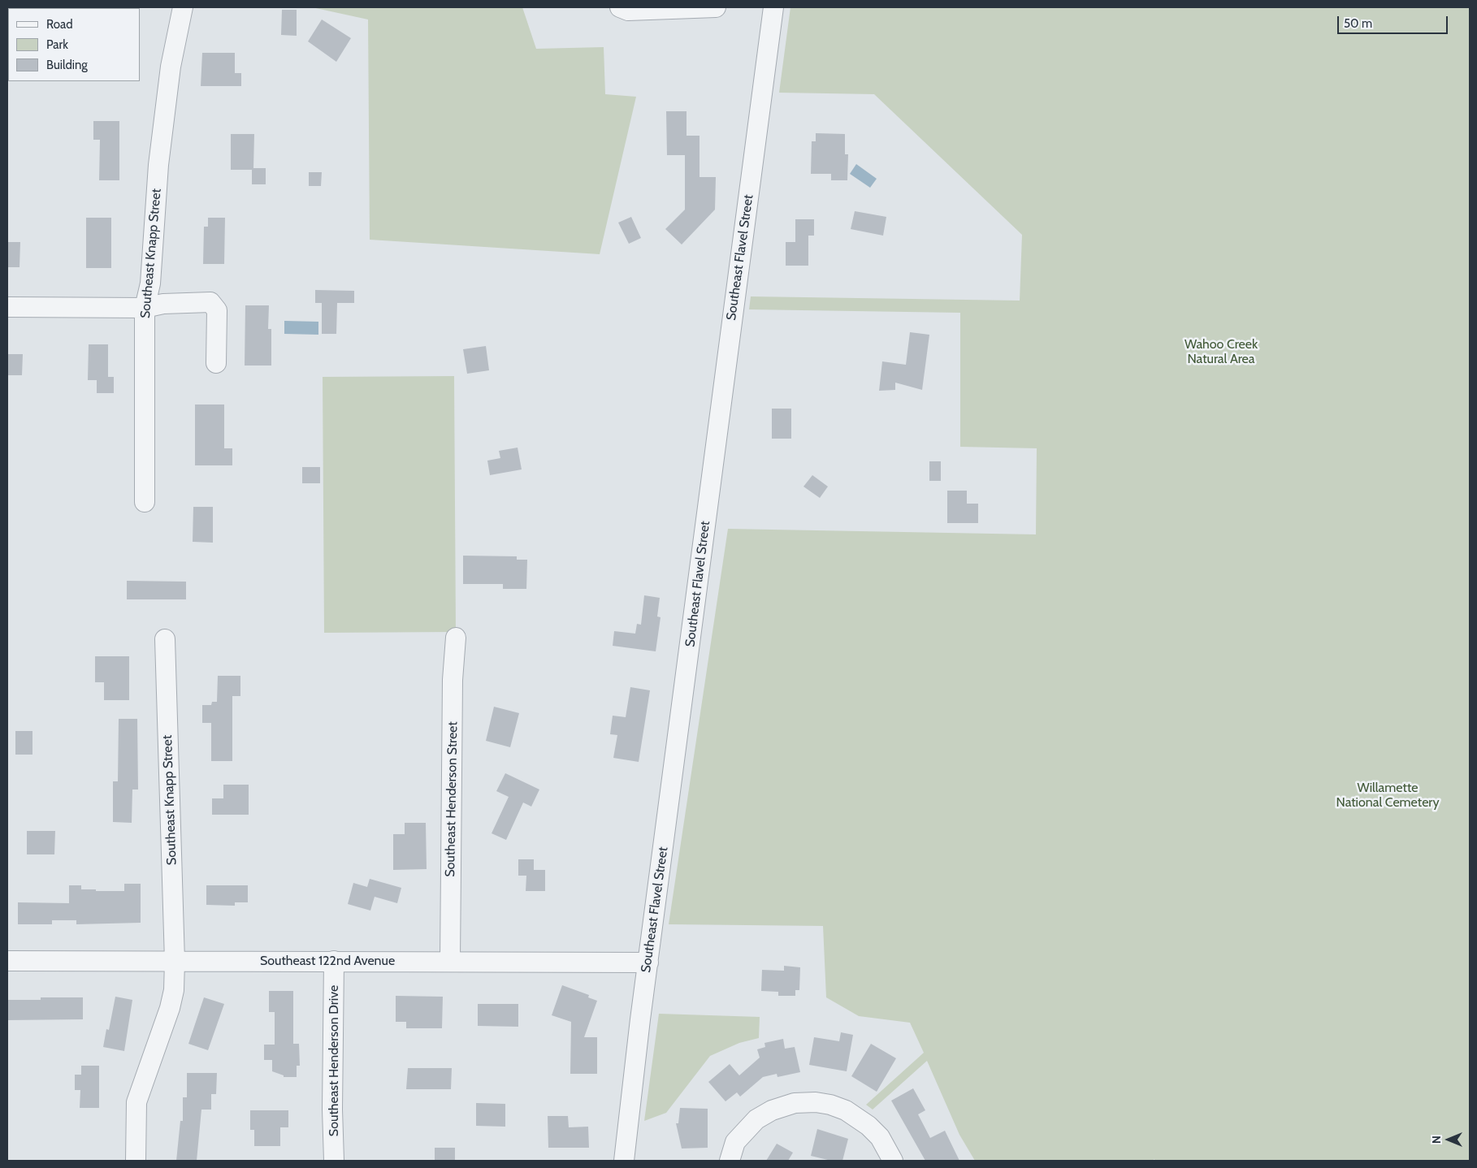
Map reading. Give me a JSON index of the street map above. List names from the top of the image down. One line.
{"streets":{"street":["Southeast Knapp Street","Southeast Flavel Street","Southeast Henderson Street","Southeast 122nd Avenue","Southeast Henderson Drive"]},"crossings":[["Southeast Knapp Street","Southeast 122nd Avenue"],["Southeast Flavel Street","Southeast 122nd Avenue"],["Southeast Henderson Street","Southeast 122nd Avenue"],["Southeast 122nd Avenue","Southeast Henderson Drive"]],"parks":["Wahoo Creek Natural Area","Willamette National Cemetery"],"legend":["Road","Park","Building"],"scale_bar":"50 m","north":"left"}
